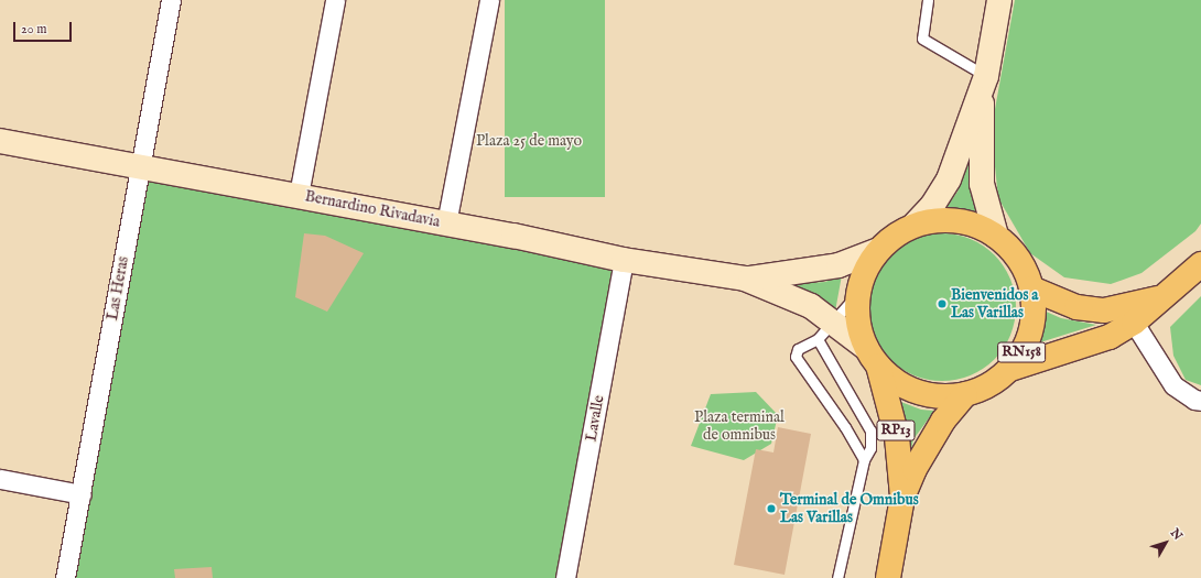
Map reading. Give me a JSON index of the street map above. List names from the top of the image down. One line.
{"streets":{"highway":["RN158","RP13"],"main road":["Bernardino Rivadavia"],"street":["Las Heras","Lavalle"]},"crossings":[["Bernardino Rivadavia","Las Heras"],["Bernardino Rivadavia","RN158"],["Bernardino Rivadavia","Lavalle"],["Bernardino Rivadavia","RP13"],["RN158","RP13"]],"parks":["Plaza 25 de mayo","Plaza terminal de omnibus"],"places":["Bienvenidos a Las Varillas","Terminal de Omnibus Las Varillas"],"scale_bar":"20 m","north":"top right"}
